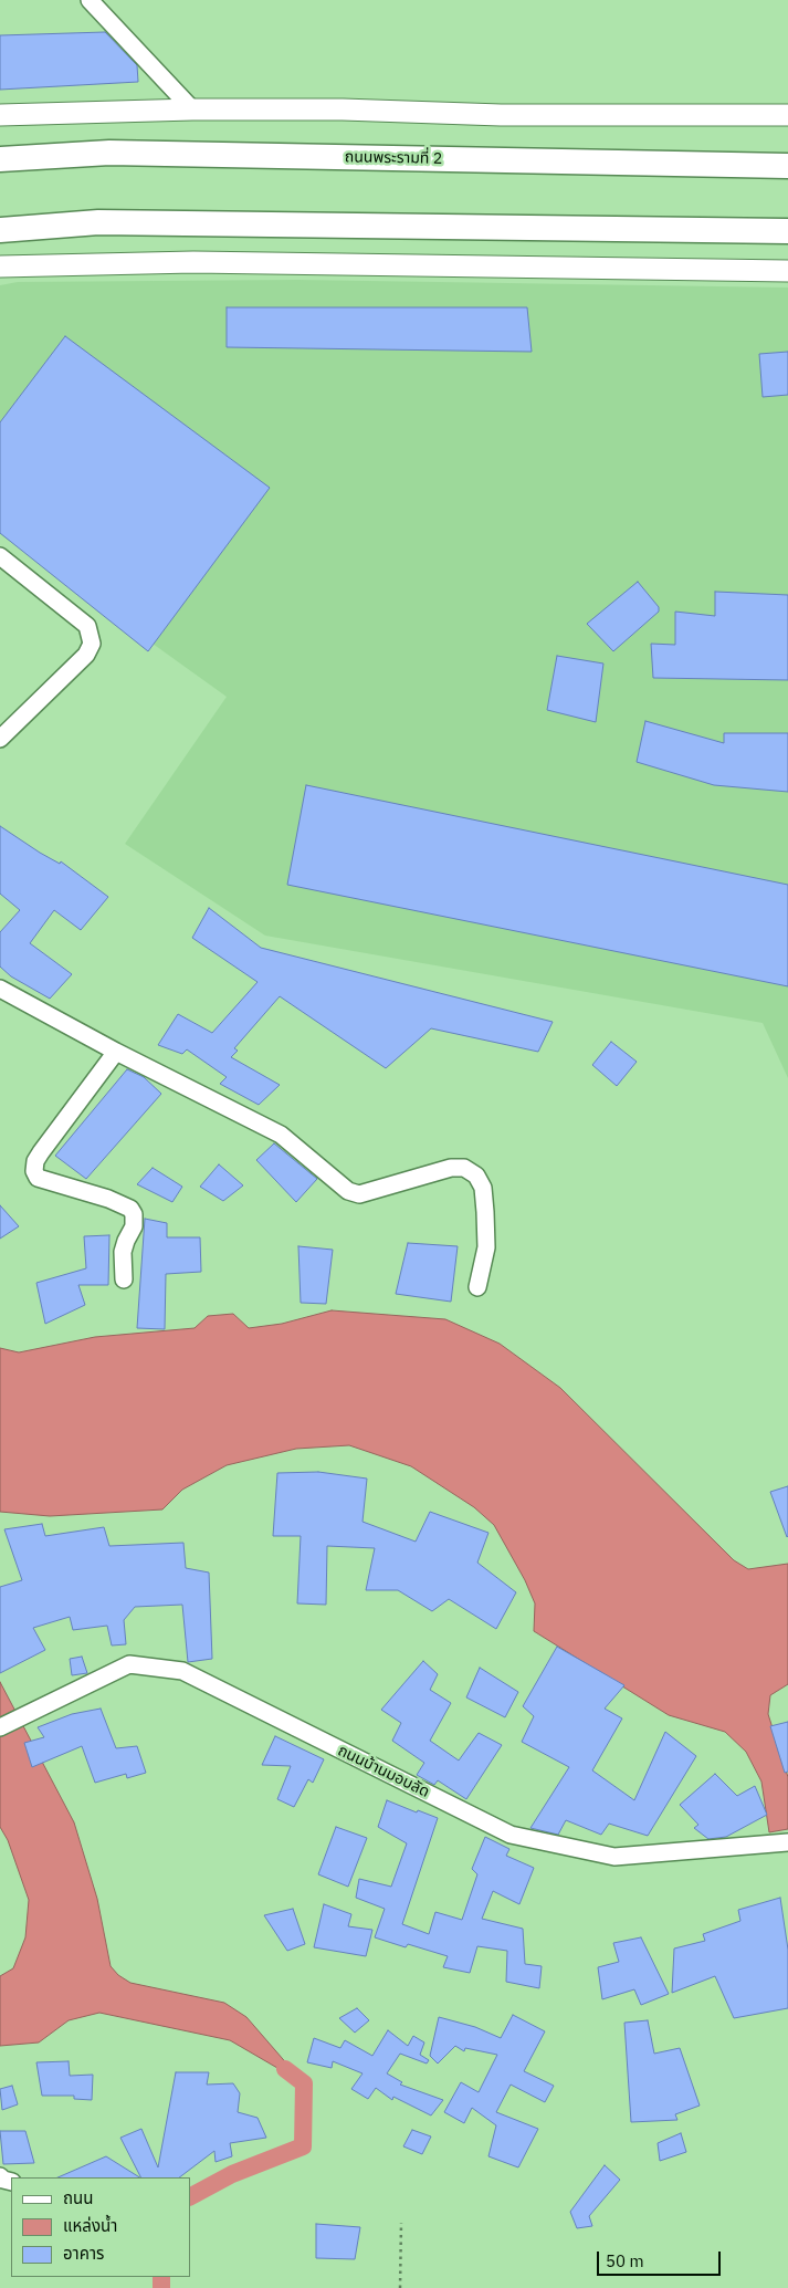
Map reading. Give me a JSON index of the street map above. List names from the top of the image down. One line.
{"streets":{"highway":["ถนนพระรามที่ 2"],"street":["ถนนบ้านมอบลัด"]},"legend":["ถนน","แหล่งน้ำ","อาคาร"],"scale_bar":"50 m"}
